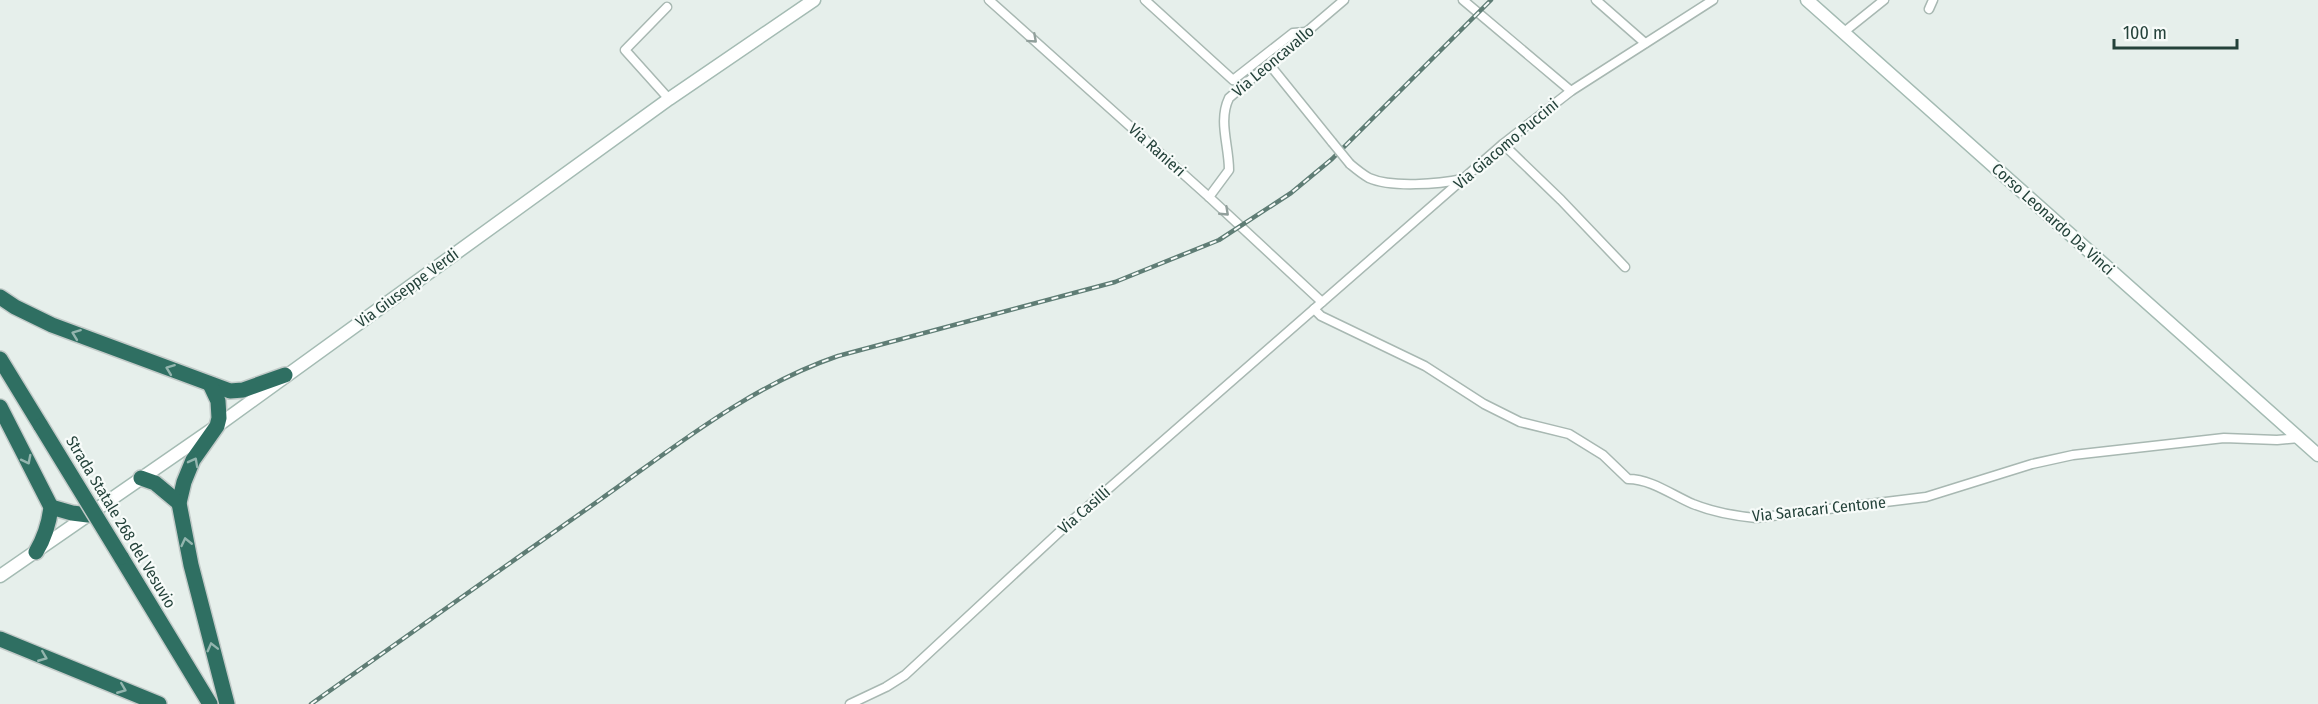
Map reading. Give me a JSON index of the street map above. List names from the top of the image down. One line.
{"streets":{"highway":["Strada Statale 268 del Vesuvio"],"street":["Via Leoncavallo","Via Giacomo Puccini","Via Ranieri","Corso Leonardo Da Vinci","Via Giuseppe Verdi","Via Saracari Centone","Via Casilli"]},"crossings":[["Via Leoncavallo","Via Ranieri"],["Via Giacomo Puccini","Via Ranieri"],["Via Giacomo Puccini","Via Saracari Centone"],["Via Giacomo Puccini","Via Casilli"],["Corso Leonardo Da Vinci","Via Saracari Centone"],["Via Saracari Centone","Via Casilli"]],"one_way":["Via Ranieri"],"scale_bar":"100 m"}
